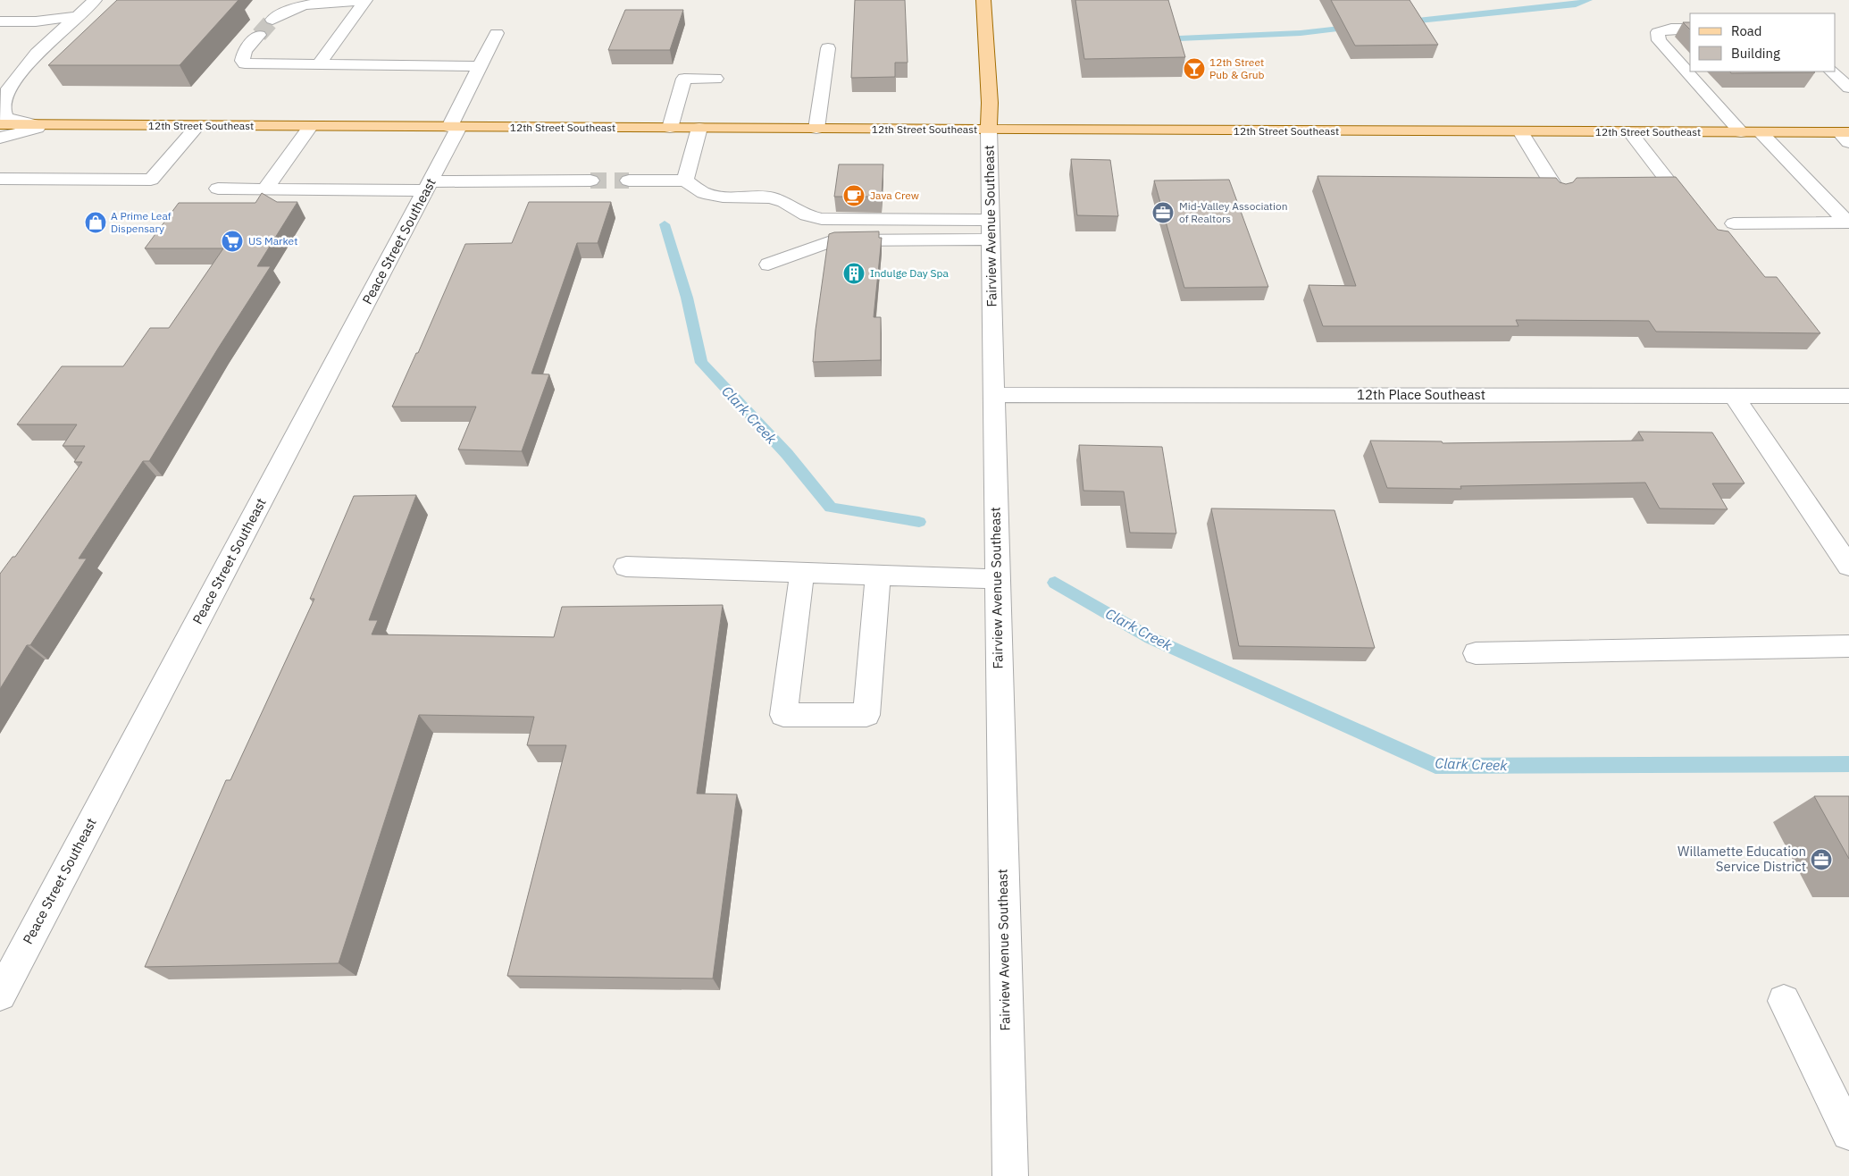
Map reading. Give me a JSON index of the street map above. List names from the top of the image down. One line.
{"streets":{"main road":["12th Street Southeast","Fairview Avenue Southeast"],"street":["Peace Street Southeast","12th Place Southeast"]},"crossings":[["12th Street Southeast","Fairview Avenue Southeast"],["12th Street Southeast","Peace Street Southeast"],["Fairview Avenue Southeast","12th Place Southeast"]],"water":["Clark Creek"],"places":{"bar":["12th Street Pub & Grub"],"cafe":["Java Crew"],"office":["Mid-Valley Association of Realtors","Willamette Education Service District"],"shop":["A Prime Leaf Dispensary"],"supermarket":["US Market"],"building":["Indulge Day Spa"]},"legend":["Road","Building"]}
